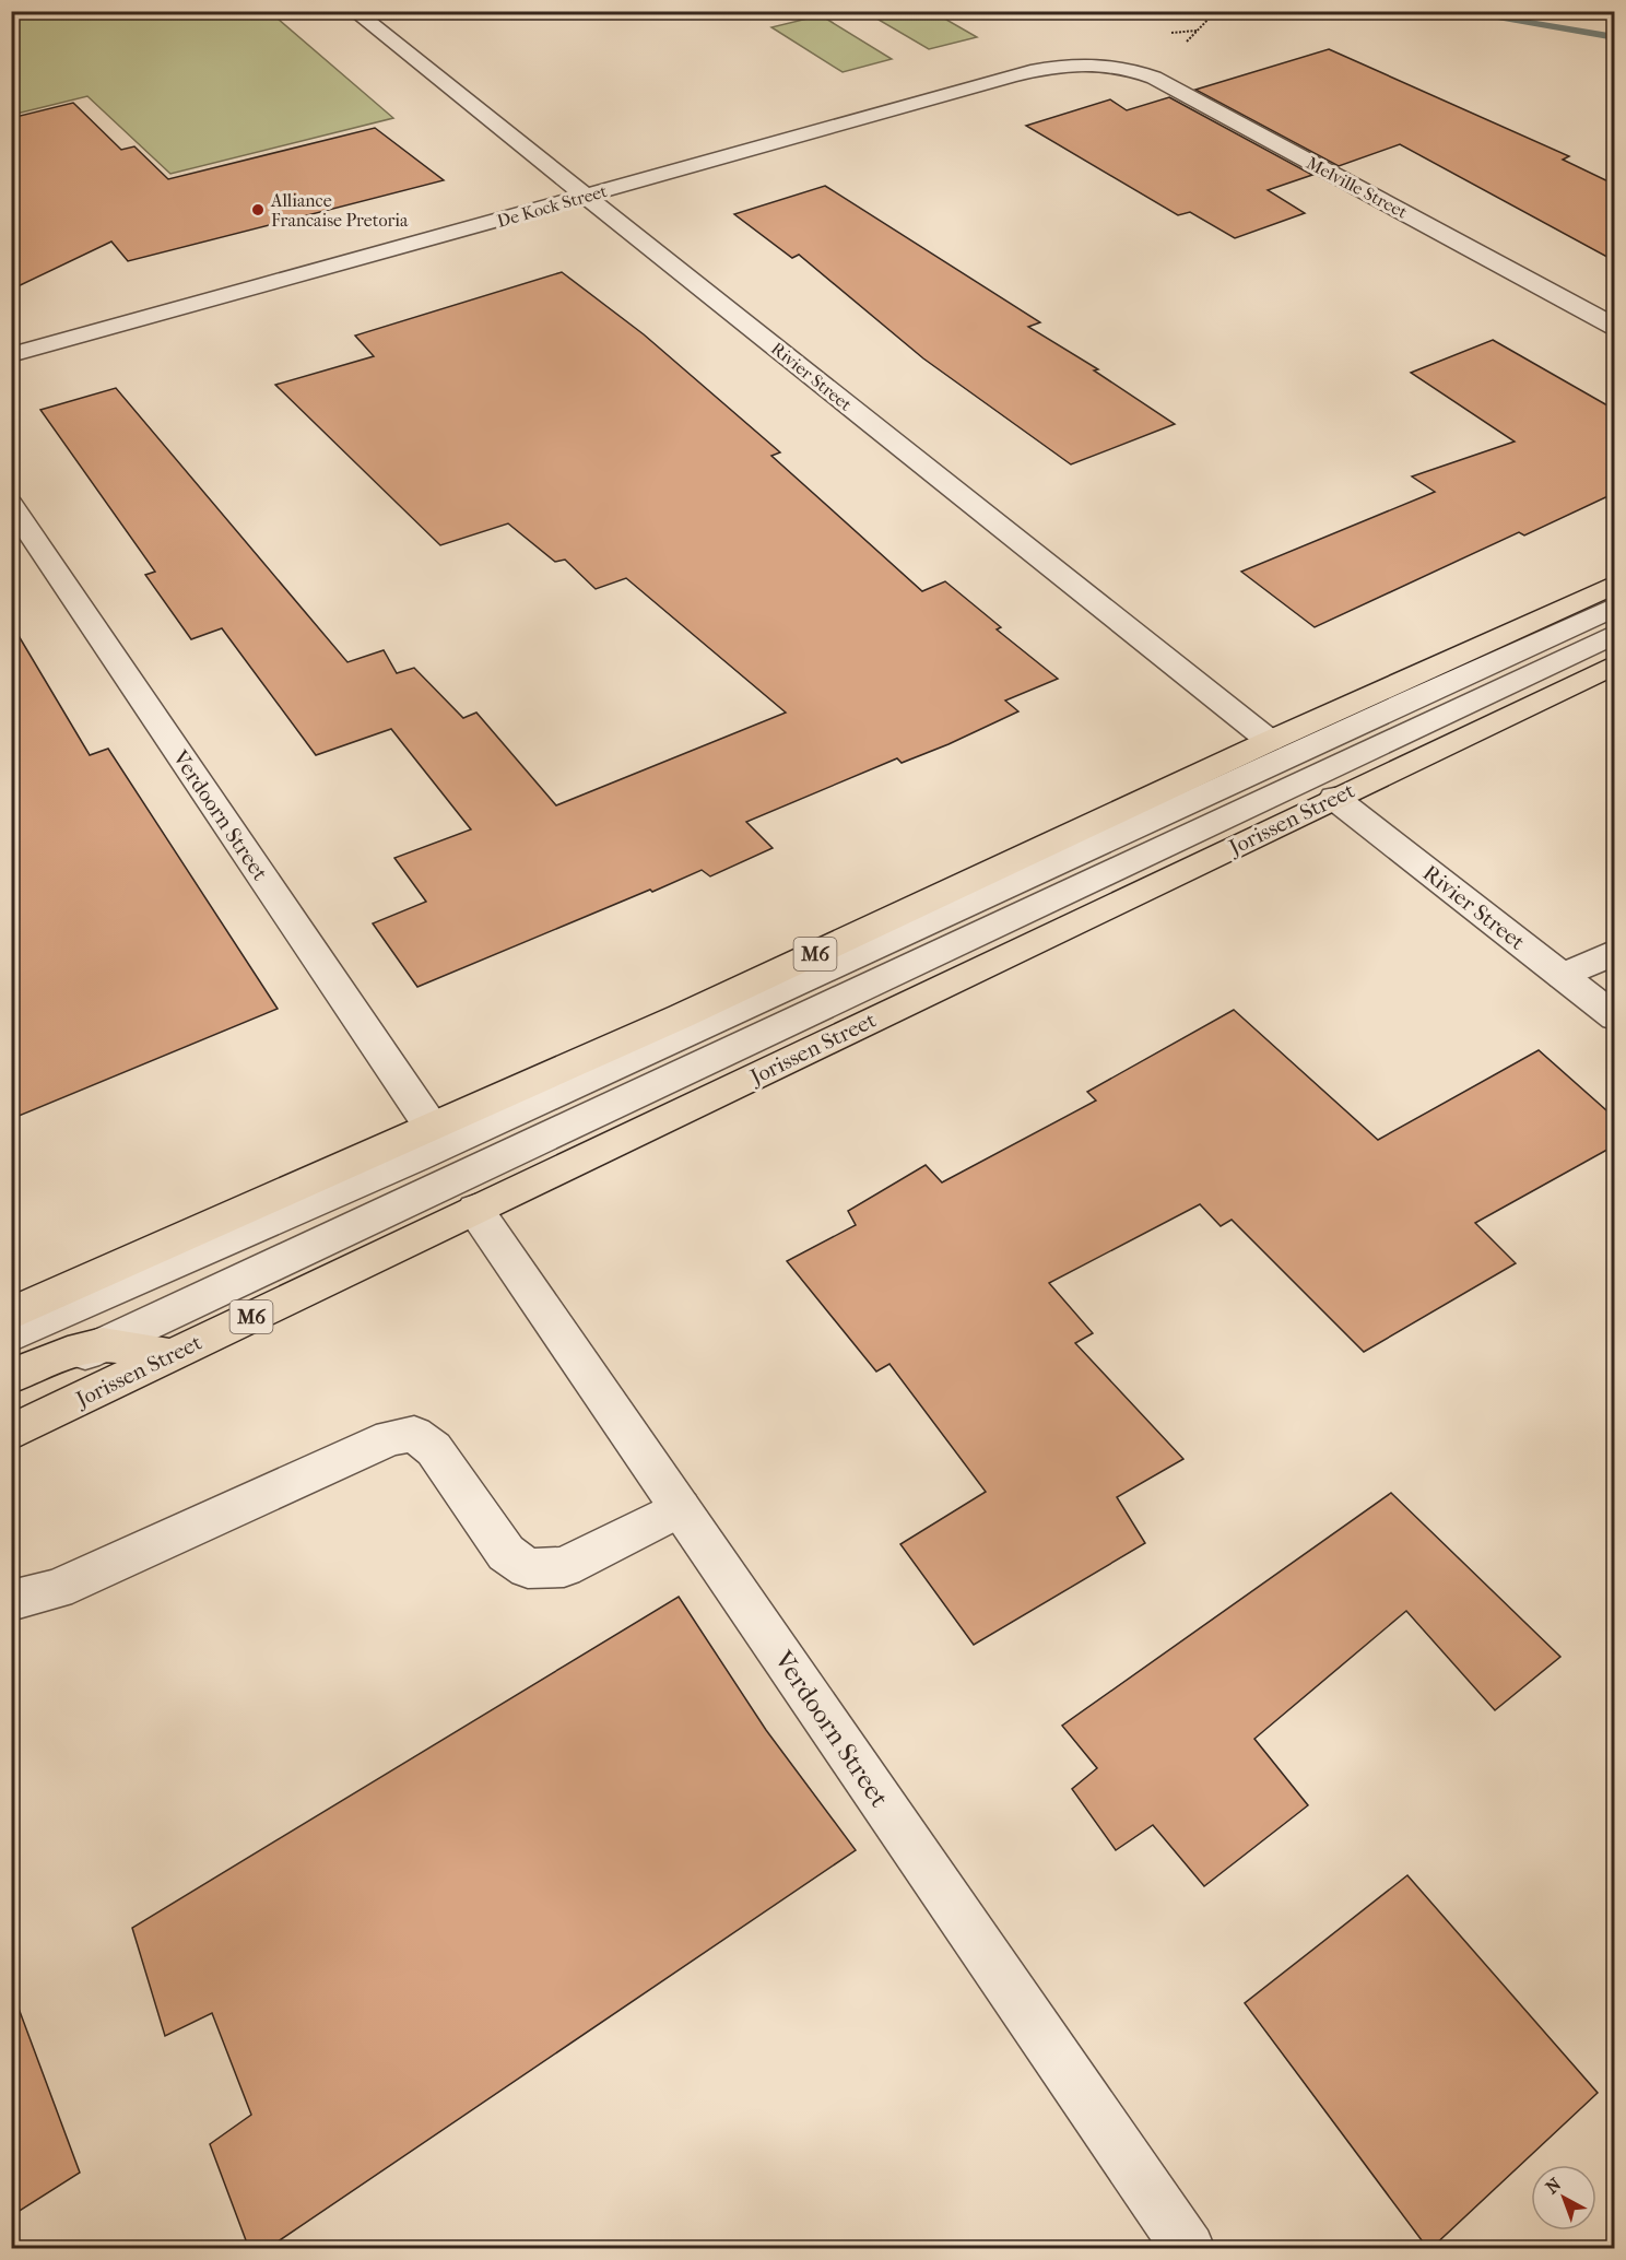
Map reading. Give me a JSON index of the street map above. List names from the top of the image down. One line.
{"streets":{"main road":["Jorissen Street","M6"],"street":["Melville Street","De Kock Street","Rivier Street","Verdoorn Street"]},"crossings":[["Melville Street","De Kock Street"],["De Kock Street","Rivier Street"],["Rivier Street","Jorissen Street"],["Rivier Street","M6"],["Verdoorn Street","Jorissen Street"],["Verdoorn Street","M6"]],"places":["Alliance Francaise Pretoria"],"north":"top left"}
